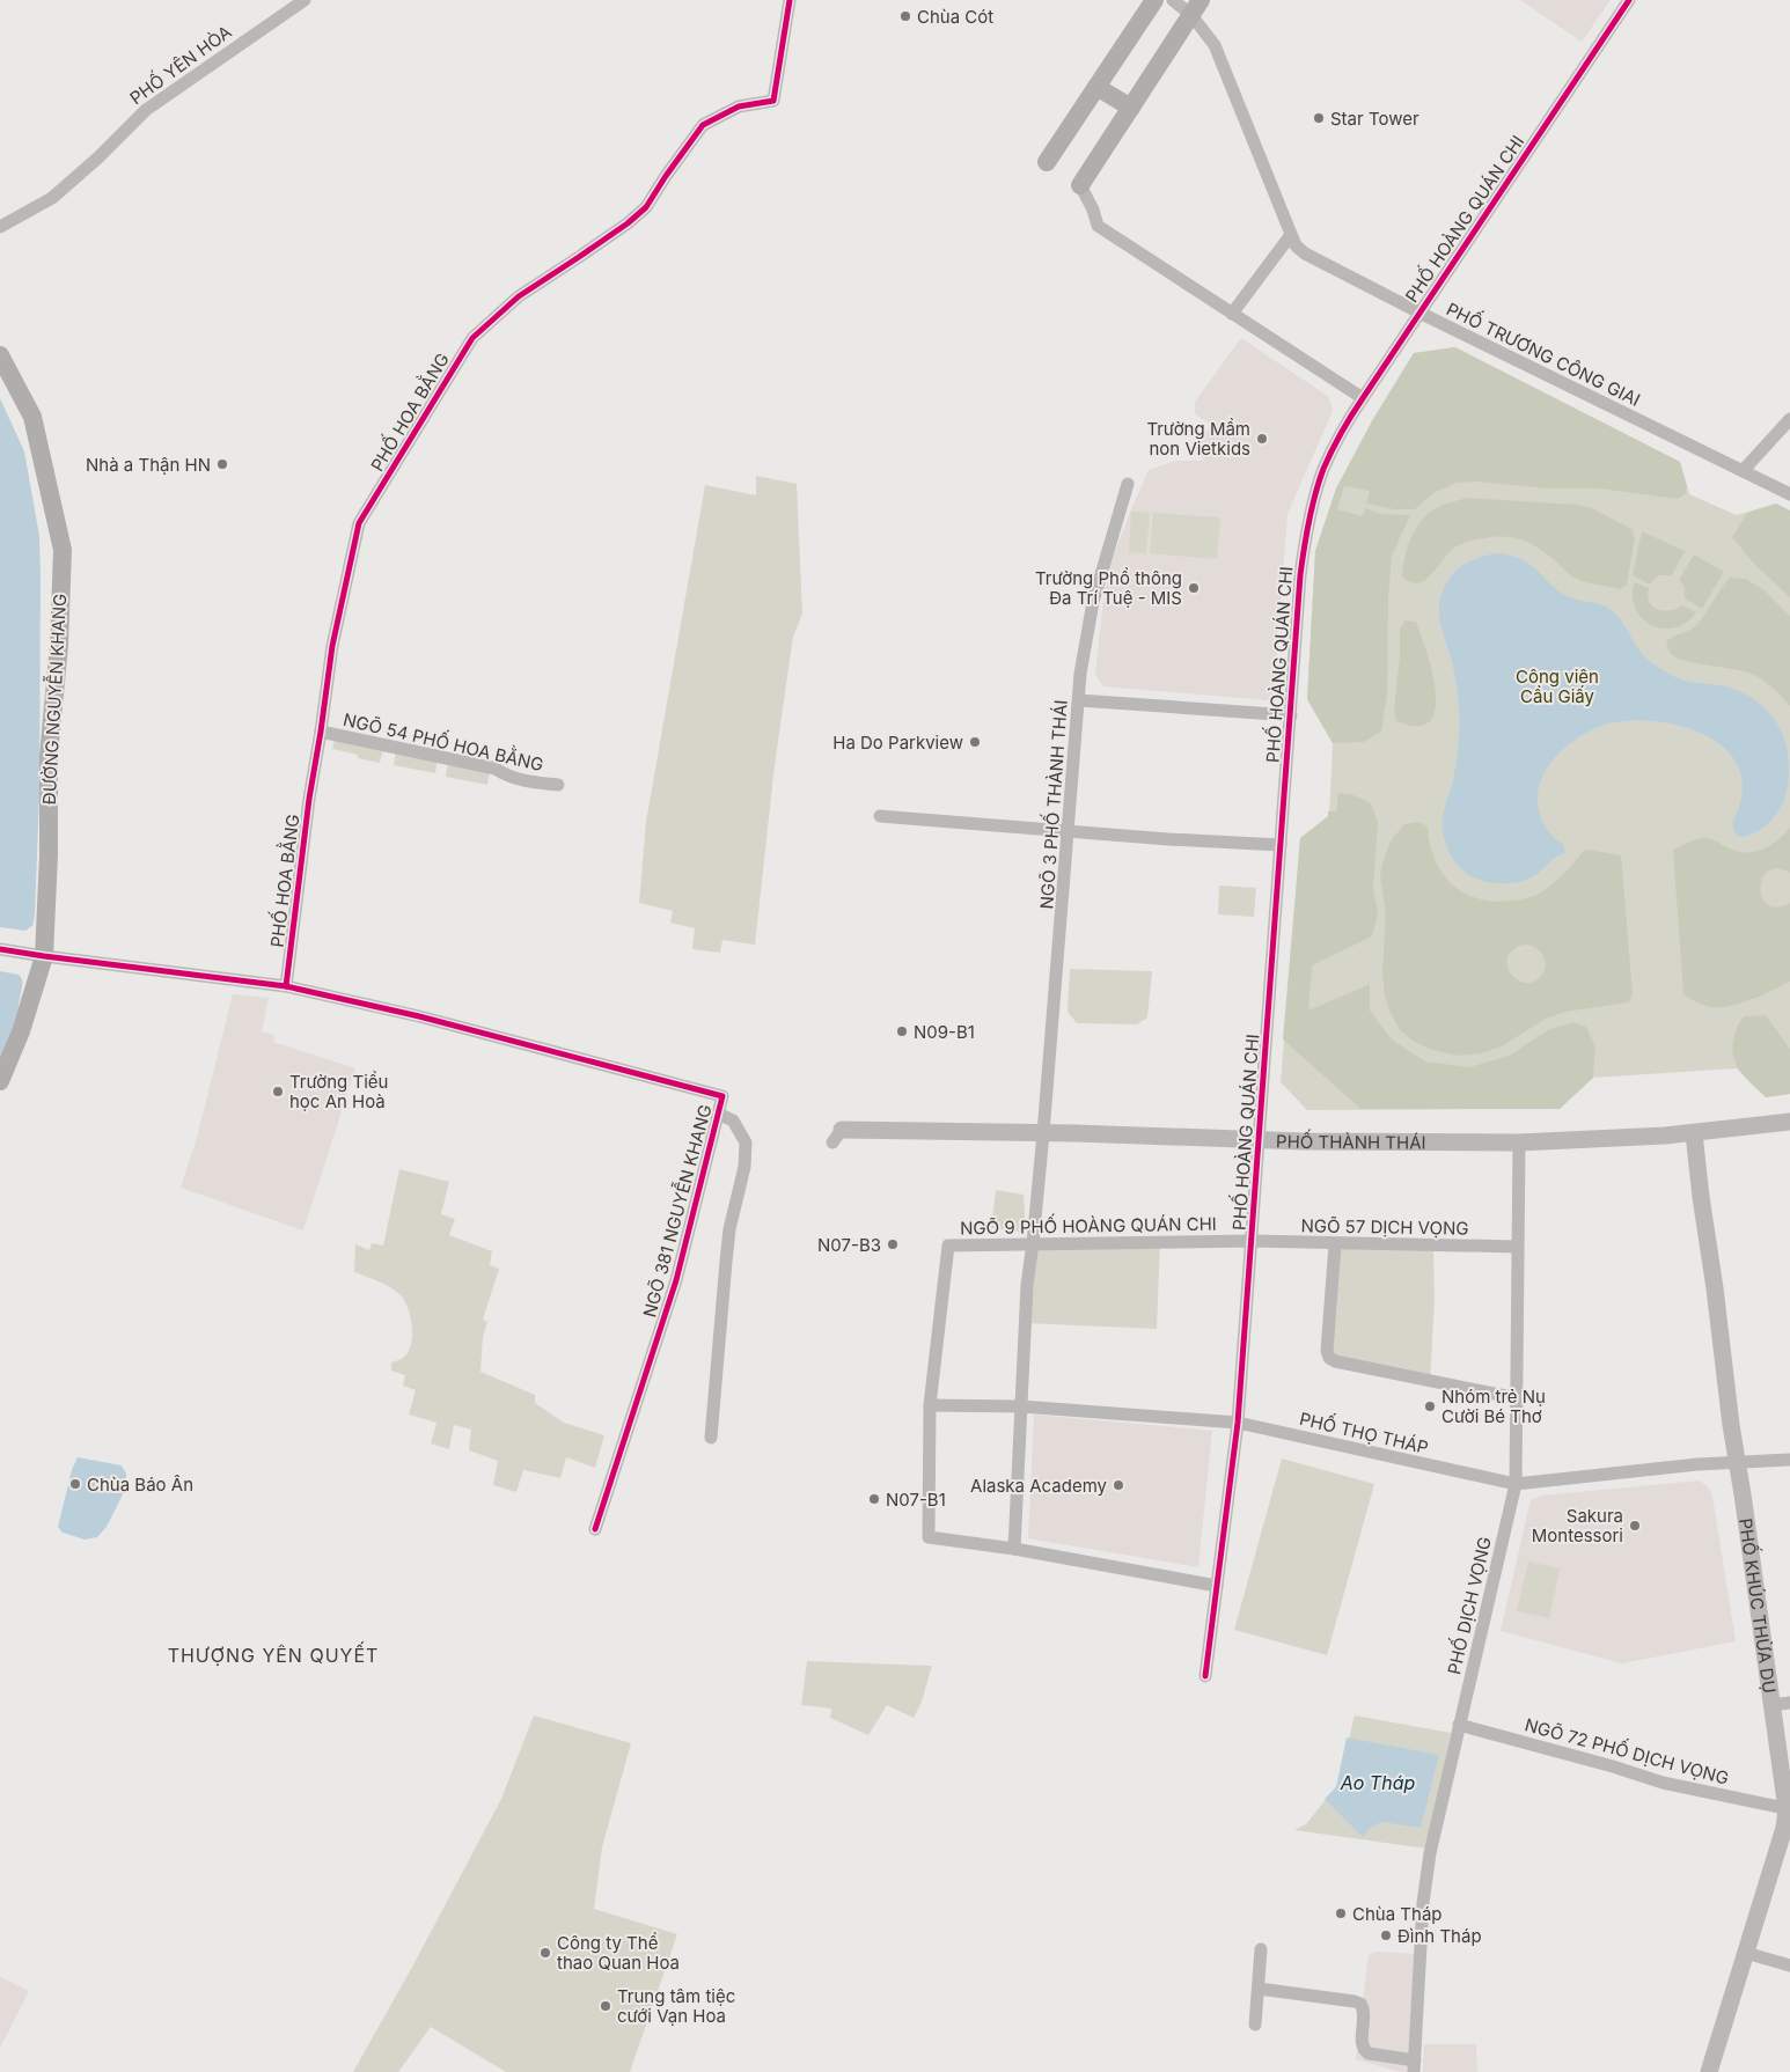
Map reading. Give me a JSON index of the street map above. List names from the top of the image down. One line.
{"streets":{"main road":["ĐƯỜNG NGUYỄN KHANG"],"street":["PHỐ YÊN HÒA","PHỐ HOÀNG QUÁN CHI","PHỐ TRƯƠNG CÔNG GIAI","PHỐ HOA BẰNG","NGÕ 54 PHỐ HOA BẰNG","NGÕ 3 PHỐ THÀNH THÁI","PHỐ THÀNH THÁI","NGÕ 381 NGUYỄN KHANG","NGÕ 9 PHỐ HOÀNG QUÁN CHI","NGÕ 57 DỊCH VỌNG","PHỐ THỌ THÁP","PHỐ DỊCH VỌNG","PHỐ KHÚC THỪA DỤ","NGÕ 72 PHỐ DỊCH VỌNG"]},"crossings":[["PHỐ HOÀNG QUÁN CHI","PHỐ TRƯƠNG CÔNG GIAI"],["PHỐ HOÀNG QUÁN CHI","PHỐ THÀNH THÁI"],["PHỐ HOÀNG QUÁN CHI","NGÕ 9 PHỐ HOÀNG QUÁN CHI"],["PHỐ HOÀNG QUÁN CHI","NGÕ 57 DỊCH VỌNG"],["PHỐ HOÀNG QUÁN CHI","PHỐ THỌ THÁP"],["PHỐ HOA BẰNG","NGÕ 54 PHỐ HOA BẰNG"],["PHỐ HOA BẰNG","NGÕ 381 NGUYỄN KHANG"],["ĐƯỜNG NGUYỄN KHANG","NGÕ 381 NGUYỄN KHANG"],["NGÕ 3 PHỐ THÀNH THÁI","PHỐ THÀNH THÁI"],["NGÕ 3 PHỐ THÀNH THÁI","NGÕ 9 PHỐ HOÀNG QUÁN CHI"],["NGÕ 3 PHỐ THÀNH THÁI","PHỐ THỌ THÁP"],["PHỐ THÀNH THÁI","PHỐ DỊCH VỌNG"],["PHỐ THÀNH THÁI","PHỐ KHÚC THỪA DỤ"],["NGÕ 9 PHỐ HOÀNG QUÁN CHI","NGÕ 57 DỊCH VỌNG"],["NGÕ 9 PHỐ HOÀNG QUÁN CHI","PHỐ THỌ THÁP"],["NGÕ 57 DỊCH VỌNG","PHỐ DỊCH VỌNG"],["PHỐ THỌ THÁP","PHỐ DỊCH VỌNG"],["PHỐ THỌ THÁP","PHỐ KHÚC THỪA DỤ"],["PHỐ DỊCH VỌNG","NGÕ 72 PHỐ DỊCH VỌNG"],["PHỐ KHÚC THỪA DỤ","NGÕ 72 PHỐ DỊCH VỌNG"]],"districts":["THƯỢNG YÊN QUYẾT"],"water":["Ao Tháp"],"parks":["Công viên Cầu Giấy"],"places":["Chùa Cót","Star Tower","Trường Mầm non Vietkids","Nhà a Thận HN","Trường Phổ thông Đa Trí Tuệ - MIS","Ha Do Parkview","N09-B1","Trường Tiểu học An Hoà","N07-B3","Nhóm trẻ Nụ Cười Bé Thơ","Chùa Báo Ân","Alaska Academy","N07-B1","Sakura Montessori","Chùa Tháp","Đình Tháp","Công ty Thể thao Quan Hoa","Trung tâm tiệc cưới Vạn Hoa"]}
